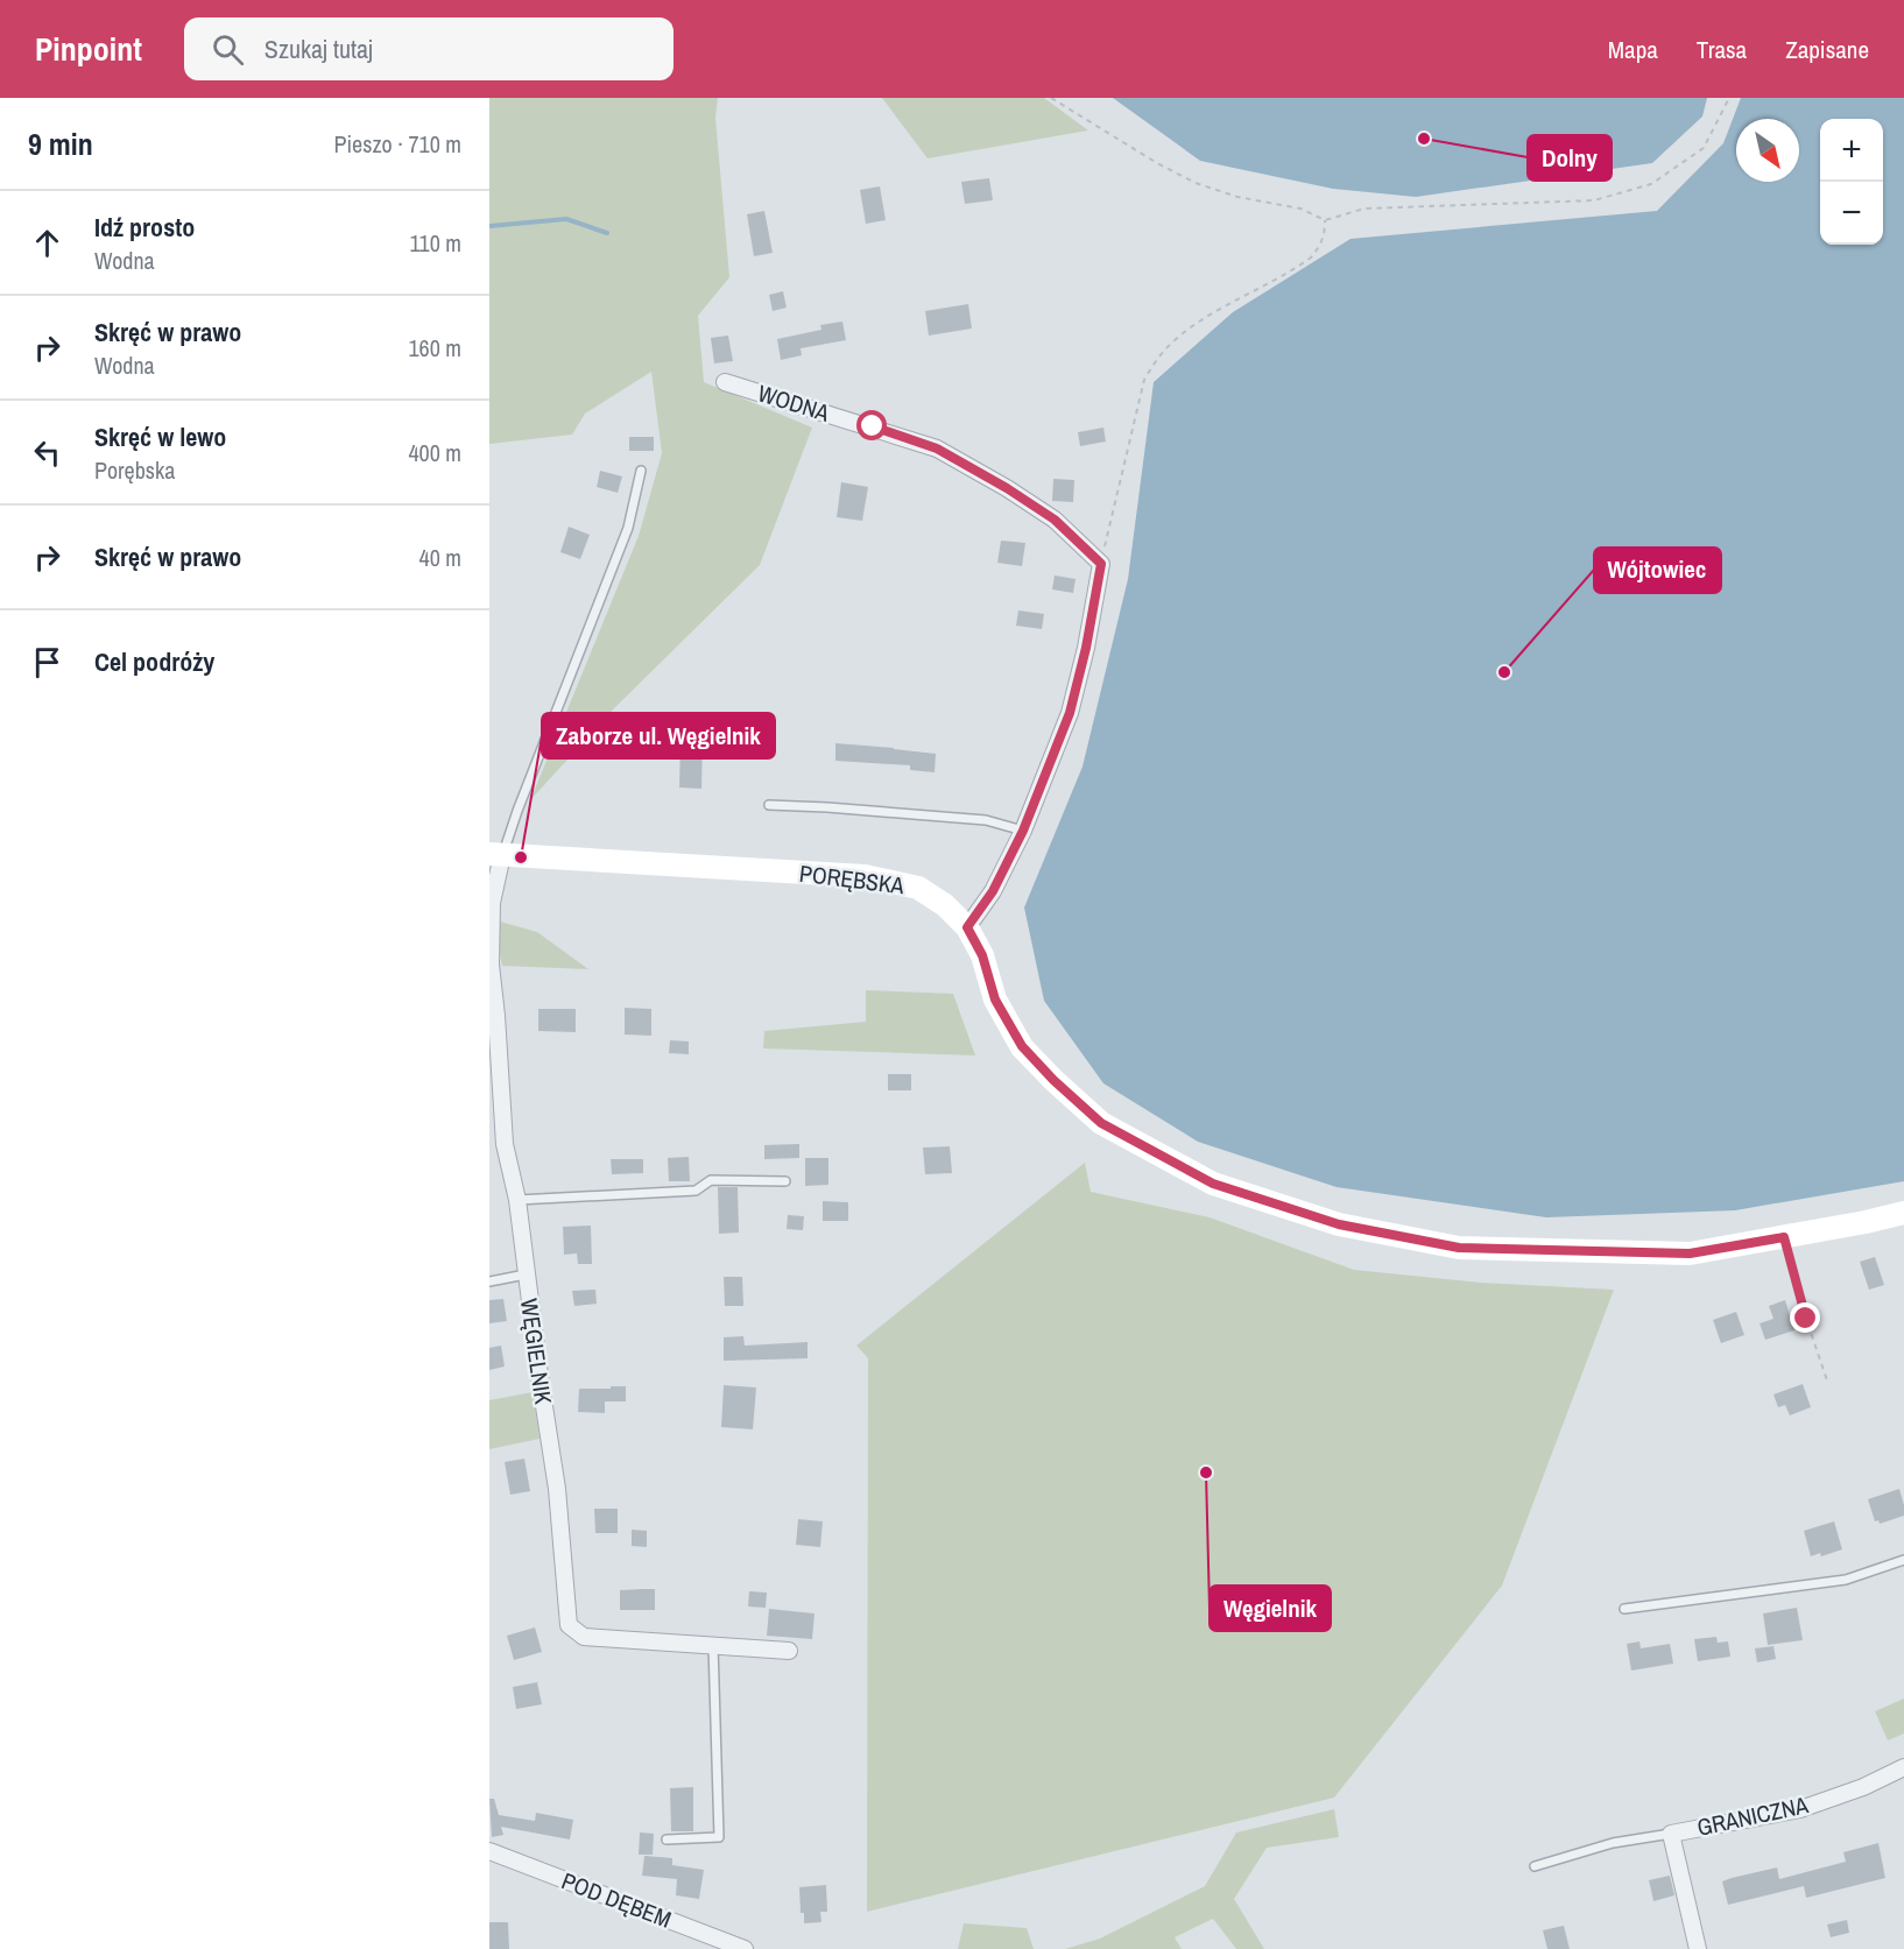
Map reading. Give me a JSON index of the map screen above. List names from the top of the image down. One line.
{"streets":{"street":["WODNA","PORĘBSKA","WĘGIELNIK","GRANICZNA","POD DĘBEM"]},"crossings":[["PORĘBSKA","WĘGIELNIK"]],"places":["Dolny","Wójtowiec","Zaborze ul. Węgielnik","Węgielnik"],"north":"bottom right","page":{"header":"Pinpoint","search":"Szukaj tutaj","nav":["Mapa","Trasa","Zapisane"],"heading":["9 min","Pieszo · 710 m"],"map_buttons":["+","−"],"list":[["Idź prosto","Wodna","110 m"],["Skręć w prawo","Wodna","160 m"],["Skręć w lewo","Porębska","400 m"],["Skręć w prawo","40 m"],"Cel podróży"]}}
